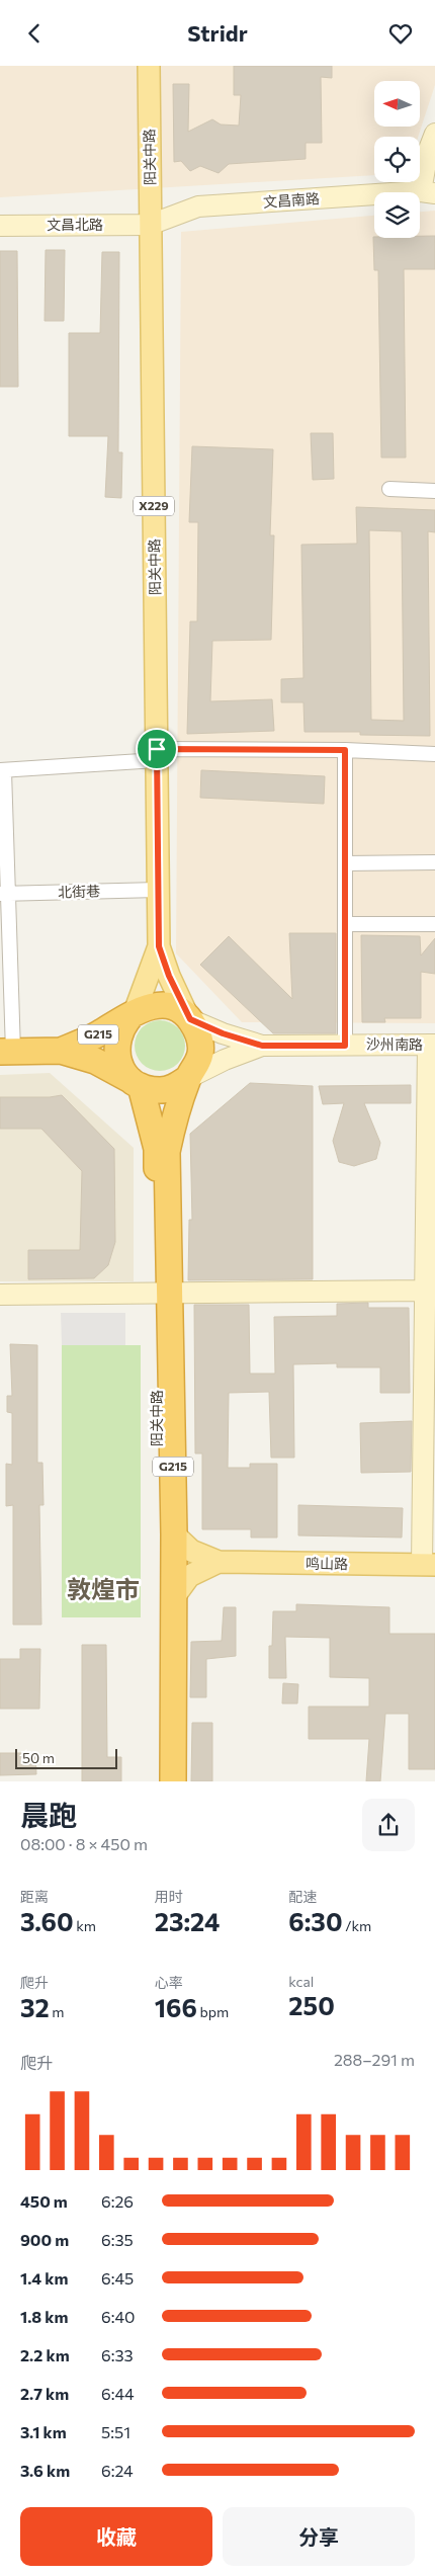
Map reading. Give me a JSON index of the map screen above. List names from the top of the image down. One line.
{"streets":{"highway":["阳关中路","G215"],"main road":["X229","鸣山路"],"street":["文昌南路","文昌北路","北街巷","沙州南路"]},"crossings":[["阳关中路","文昌南路"],["阳关中路","文昌北路"],["阳关中路","X229"],["阳关中路","北街巷"],["阳关中路","G215"],["文昌南路","文昌北路"],["X229","G215"]],"districts":["敦煌市"],"scale_bar":"50 m","north":"left","page":{"header":"Stridr","scale":"50 m","heading":["晨跑","08:00 · 8 × 450 m"],"stats":[["距离","3.60 km"],["用时","23:24"],["配速","6:30 /km"],["爬升","32 m"],["心率","166 bpm"],["kcal","250"]],"chart":["爬升","288–291 m"],"list":[{"name":"450 m","note":"6:26"},{"name":"900 m","note":"6:35"},{"name":"1.4 km","note":"6:45"},{"name":"1.8 km","note":"6:40"},{"name":"2.2 km","note":"6:33"},{"name":"2.7 km","note":"6:44"},{"name":"3.1 km","note":"5:51"},{"name":"3.6 km","note":"6:24"}],"buttons":["收藏","分享"]}}
